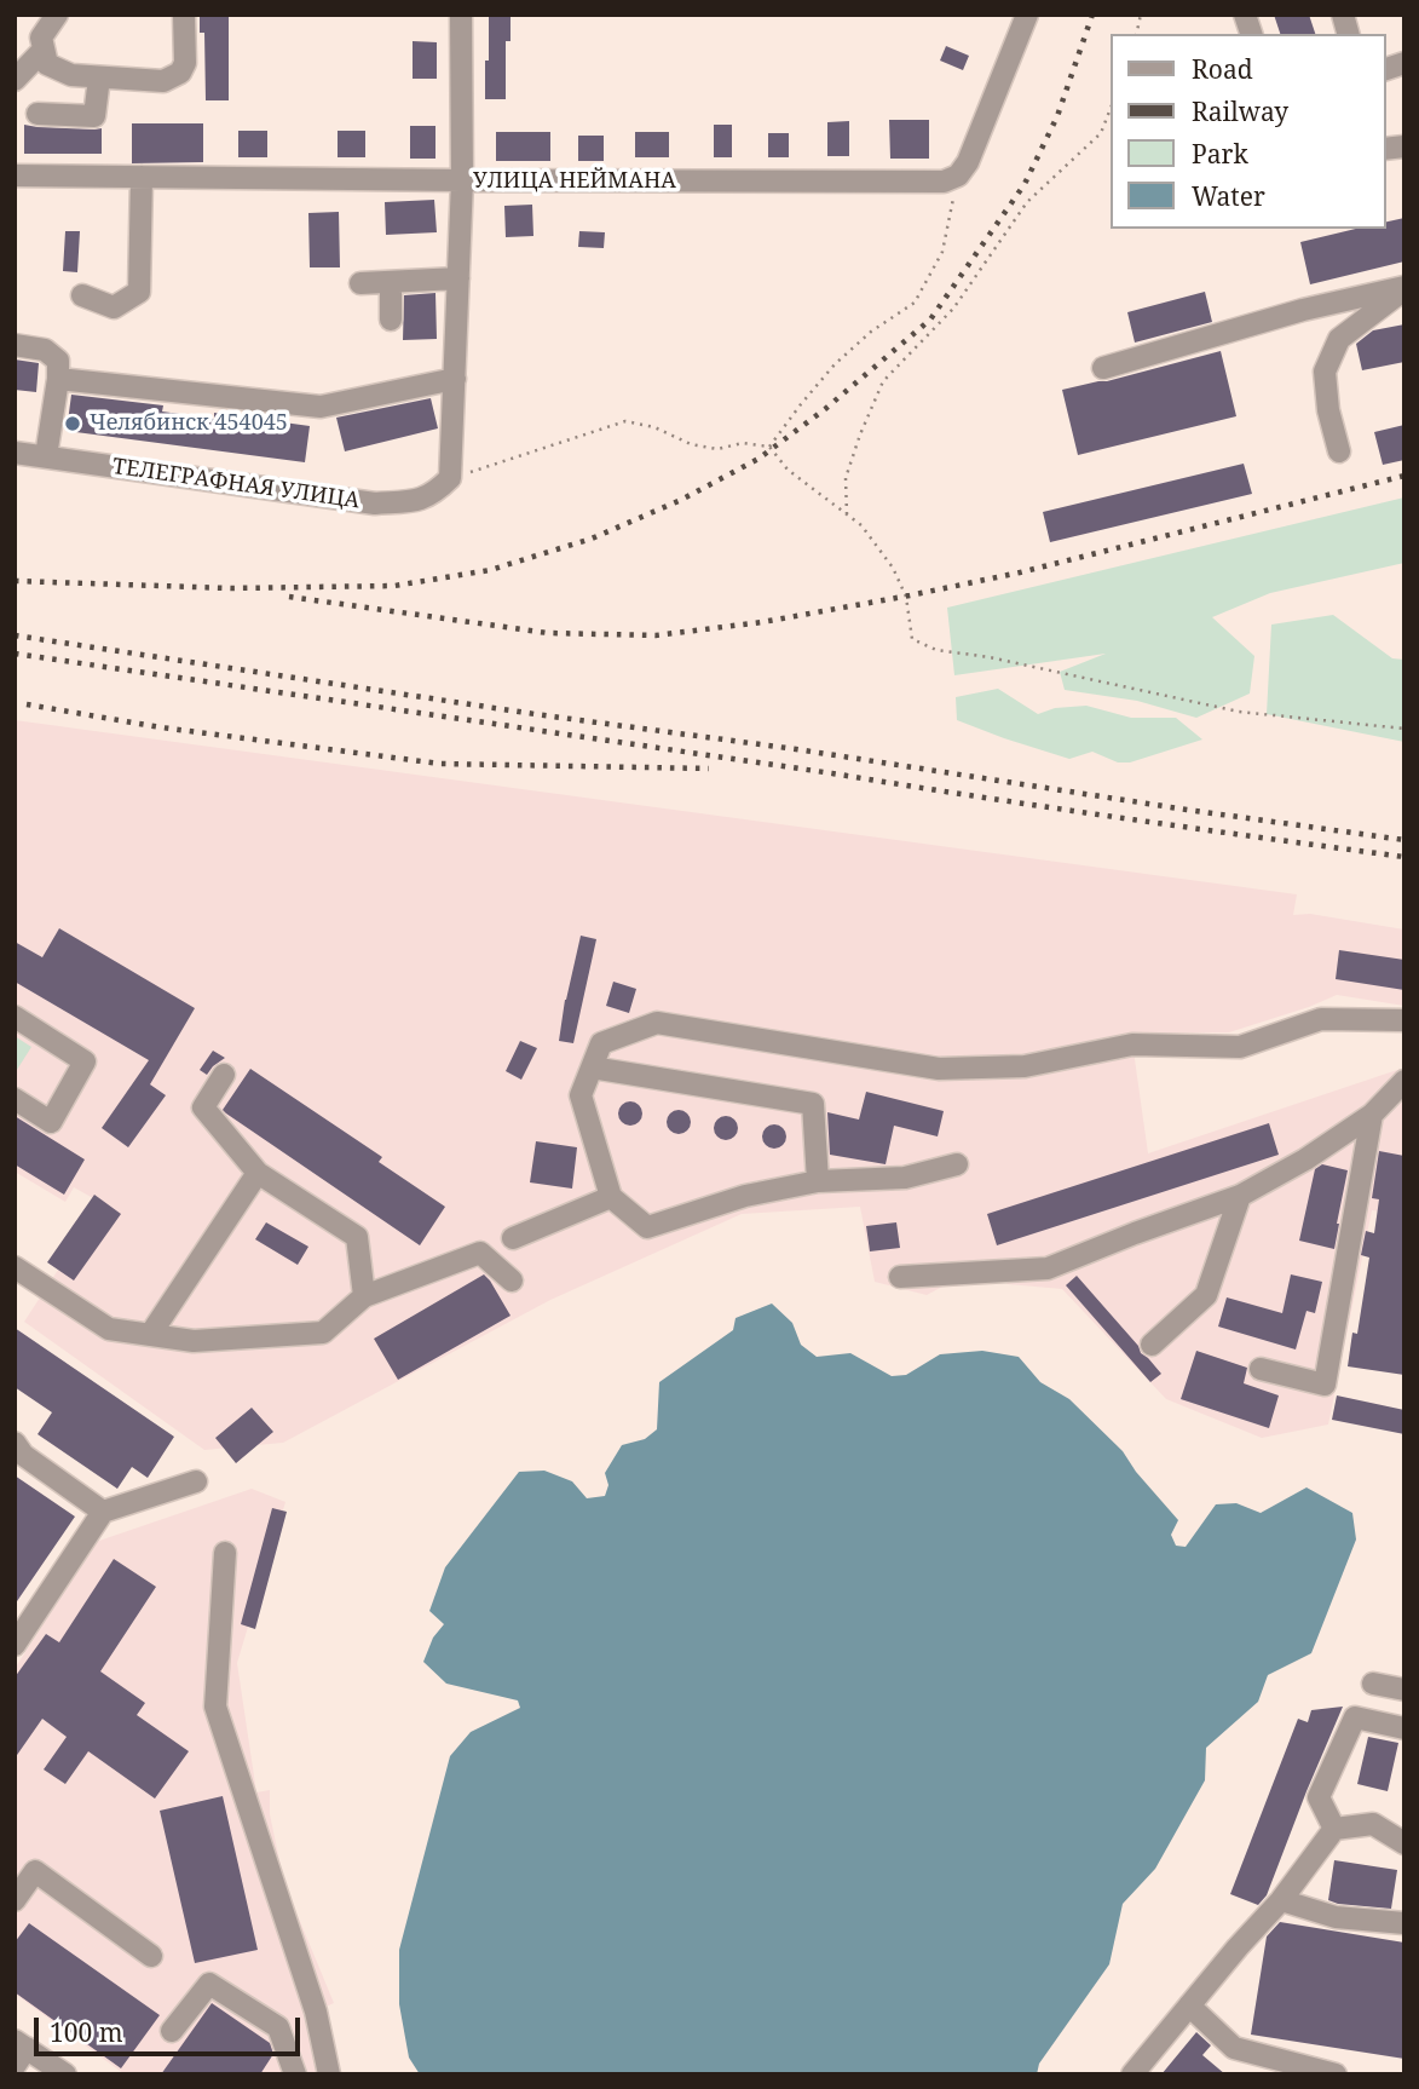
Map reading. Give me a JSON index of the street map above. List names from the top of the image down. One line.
{"streets":{"street":["УЛИЦА НЕЙМАНА","ТЕЛЕГРАФНАЯ УЛИЦА"]},"places":["Челябинск 454045"],"legend":["Road","Railway","Park","Water"],"scale_bar":"100 m"}
